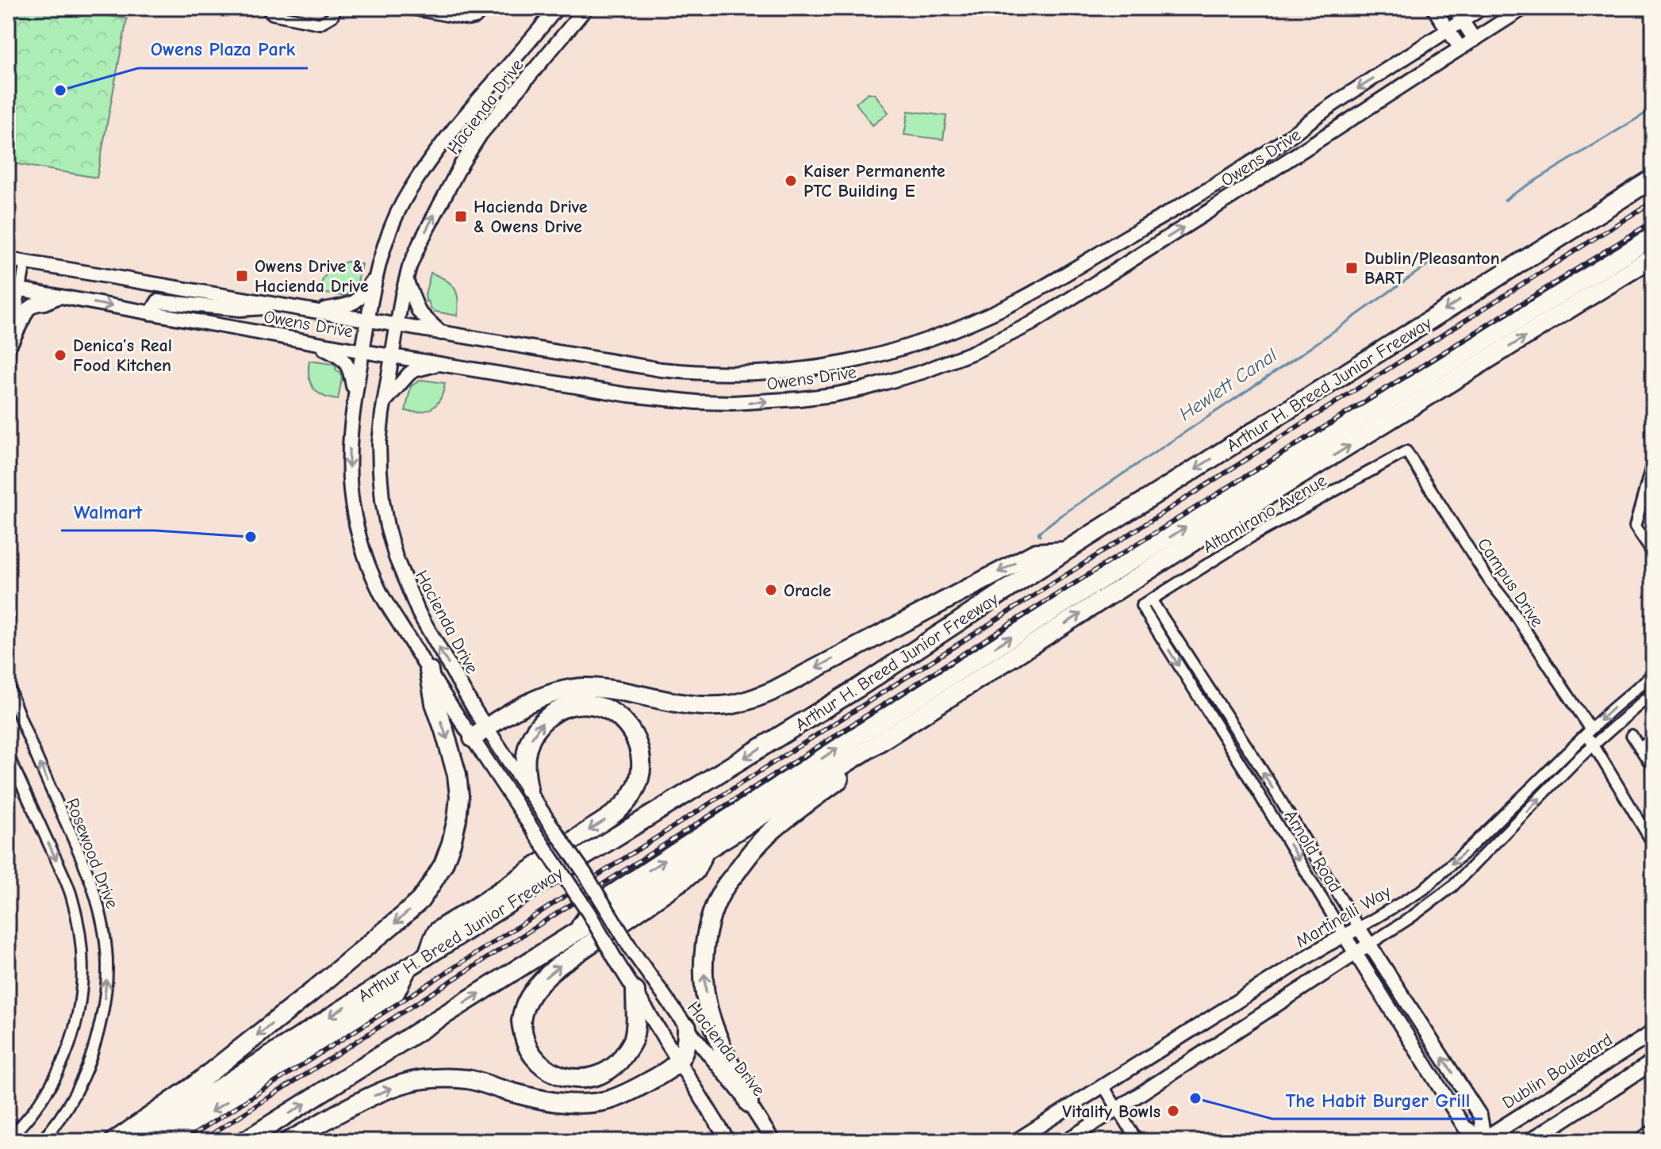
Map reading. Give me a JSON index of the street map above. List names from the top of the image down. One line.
{"streets":{"highway":["Arthur H. Breed Junior Freeway"],"main road":["Dublin Boulevard"],"street":["Hacienda Drive","Owens Drive","Altamirano Avenue","Campus Drive","Arnold Road","Rosewood Drive","Martinelli Way"]},"crossings":[["Hacienda Drive","Owens Drive"],["Altamirano Avenue","Campus Drive"],["Altamirano Avenue","Arnold Road"],["Campus Drive","Martinelli Way"],["Arnold Road","Martinelli Way"],["Arnold Road","Dublin Boulevard"]],"water":["Hewlett Canal"],"places":{"other":["Owens Plaza Park","Kaiser Permanente PTC Building E","Denica’s Real Food Kitchen","Walmart","Oracle","The Habit Burger Grill","Vitality Bowls"],"transit":["Hacienda Drive & Owens Drive","Dublin/Pleasanton BART","Owens Drive & Hacienda Drive"]}}
